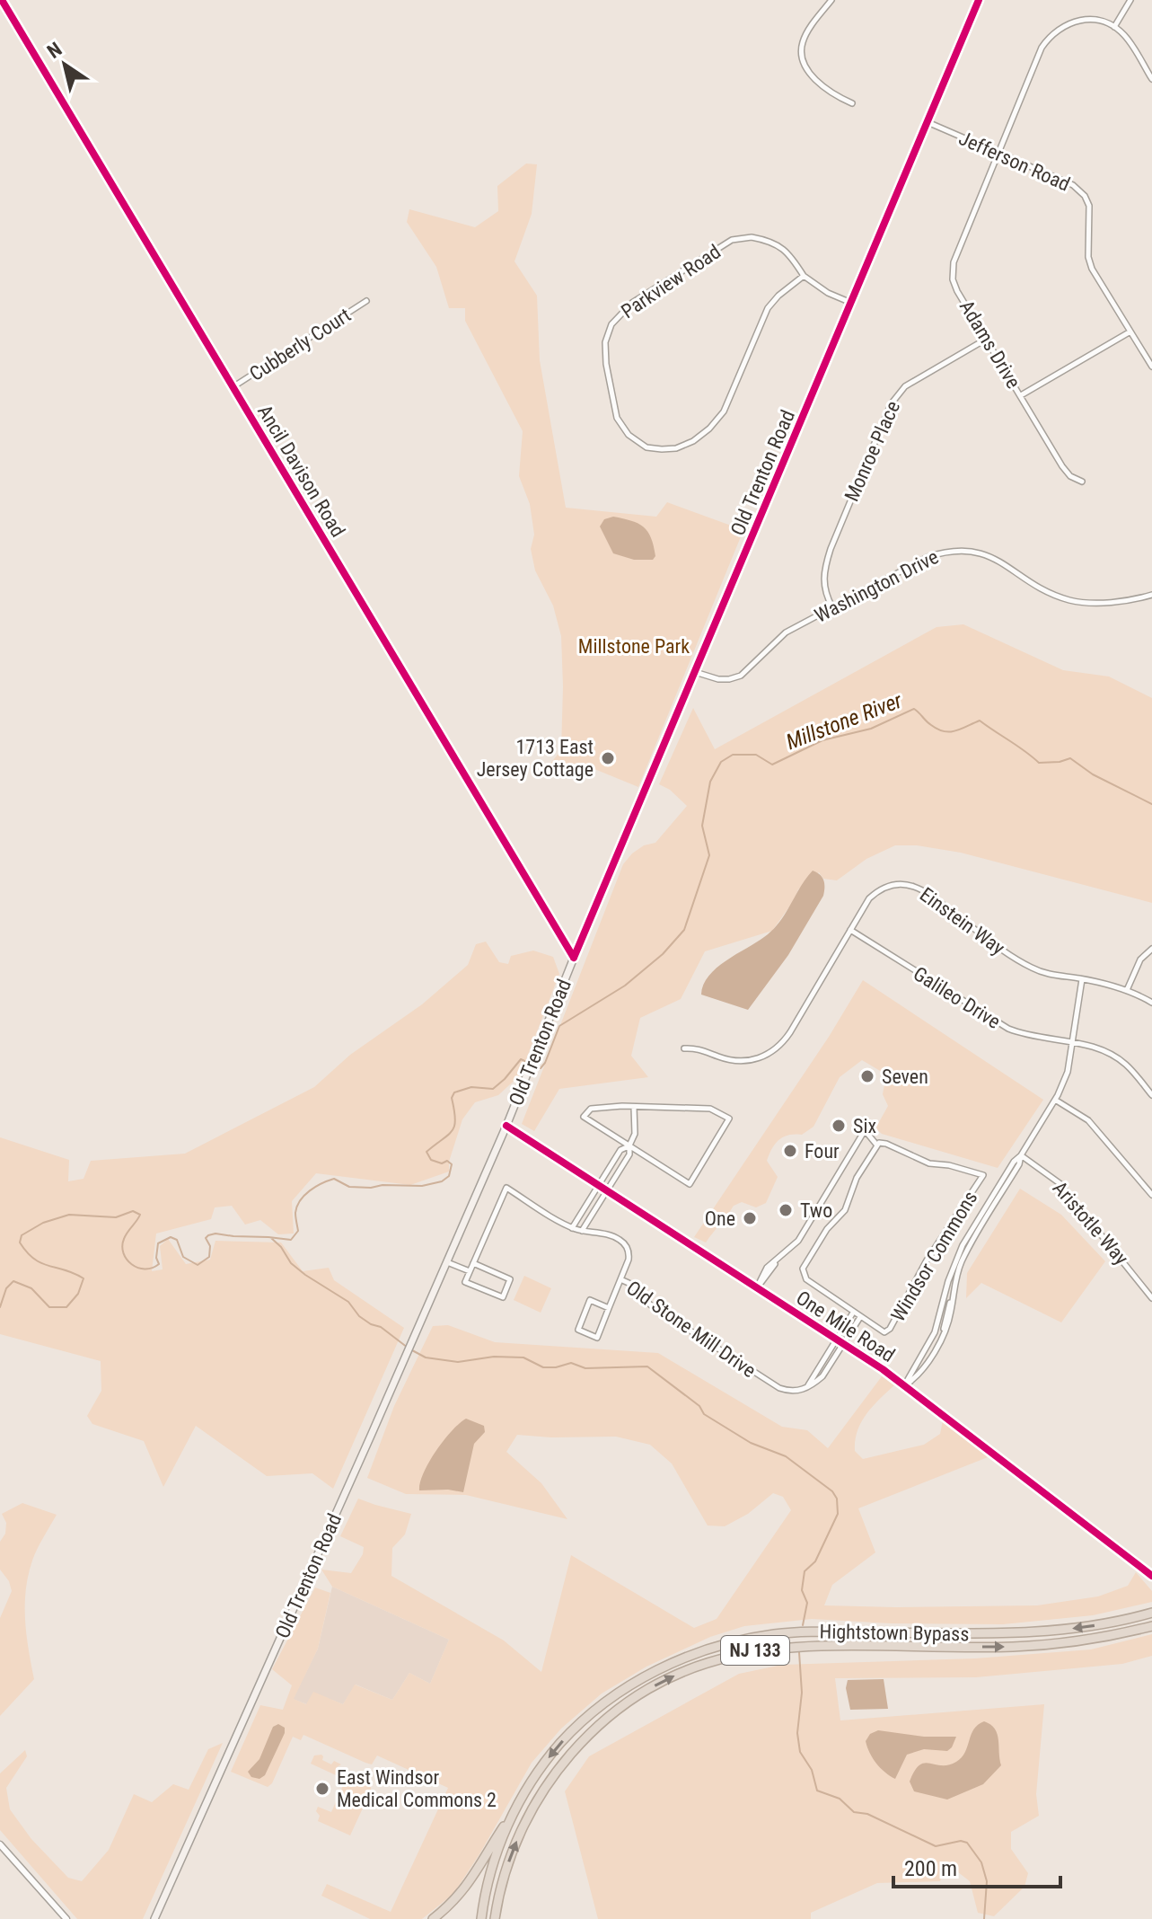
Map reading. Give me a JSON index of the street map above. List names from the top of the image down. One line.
{"streets":{"highway":["Hightstown Bypass","NJ 133"],"main road":["Old Trenton Road"],"street":["Jefferson Road","Parkview Road","Cubberly Court","Adams Drive","Monroe Place","Ancil Davison Road","Washington Drive","Einstein Way","Galileo Drive","Aristotle Way","Windsor Commons","One Mile Road","Old Stone Mill Drive"]},"crossings":[["Jefferson Road","Adams Drive"],["Jefferson Road","Old Trenton Road"],["Parkview Road","Old Trenton Road"],["Cubberly Court","Ancil Davison Road"],["Adams Drive","Monroe Place"],["Monroe Place","Washington Drive"],["Ancil Davison Road","Old Trenton Road"],["Old Trenton Road","Washington Drive"],["Old Trenton Road","One Mile Road"],["Einstein Way","Galileo Drive"],["Windsor Commons","One Mile Road"]],"water":["Millstone River"],"parks":["Millstone Park"],"places":["1713 East Jersey Cottage","Seven","Six","Four","Two","One","East Windsor Medical Commons 2"],"scale_bar":"200 m","north":"top left"}
